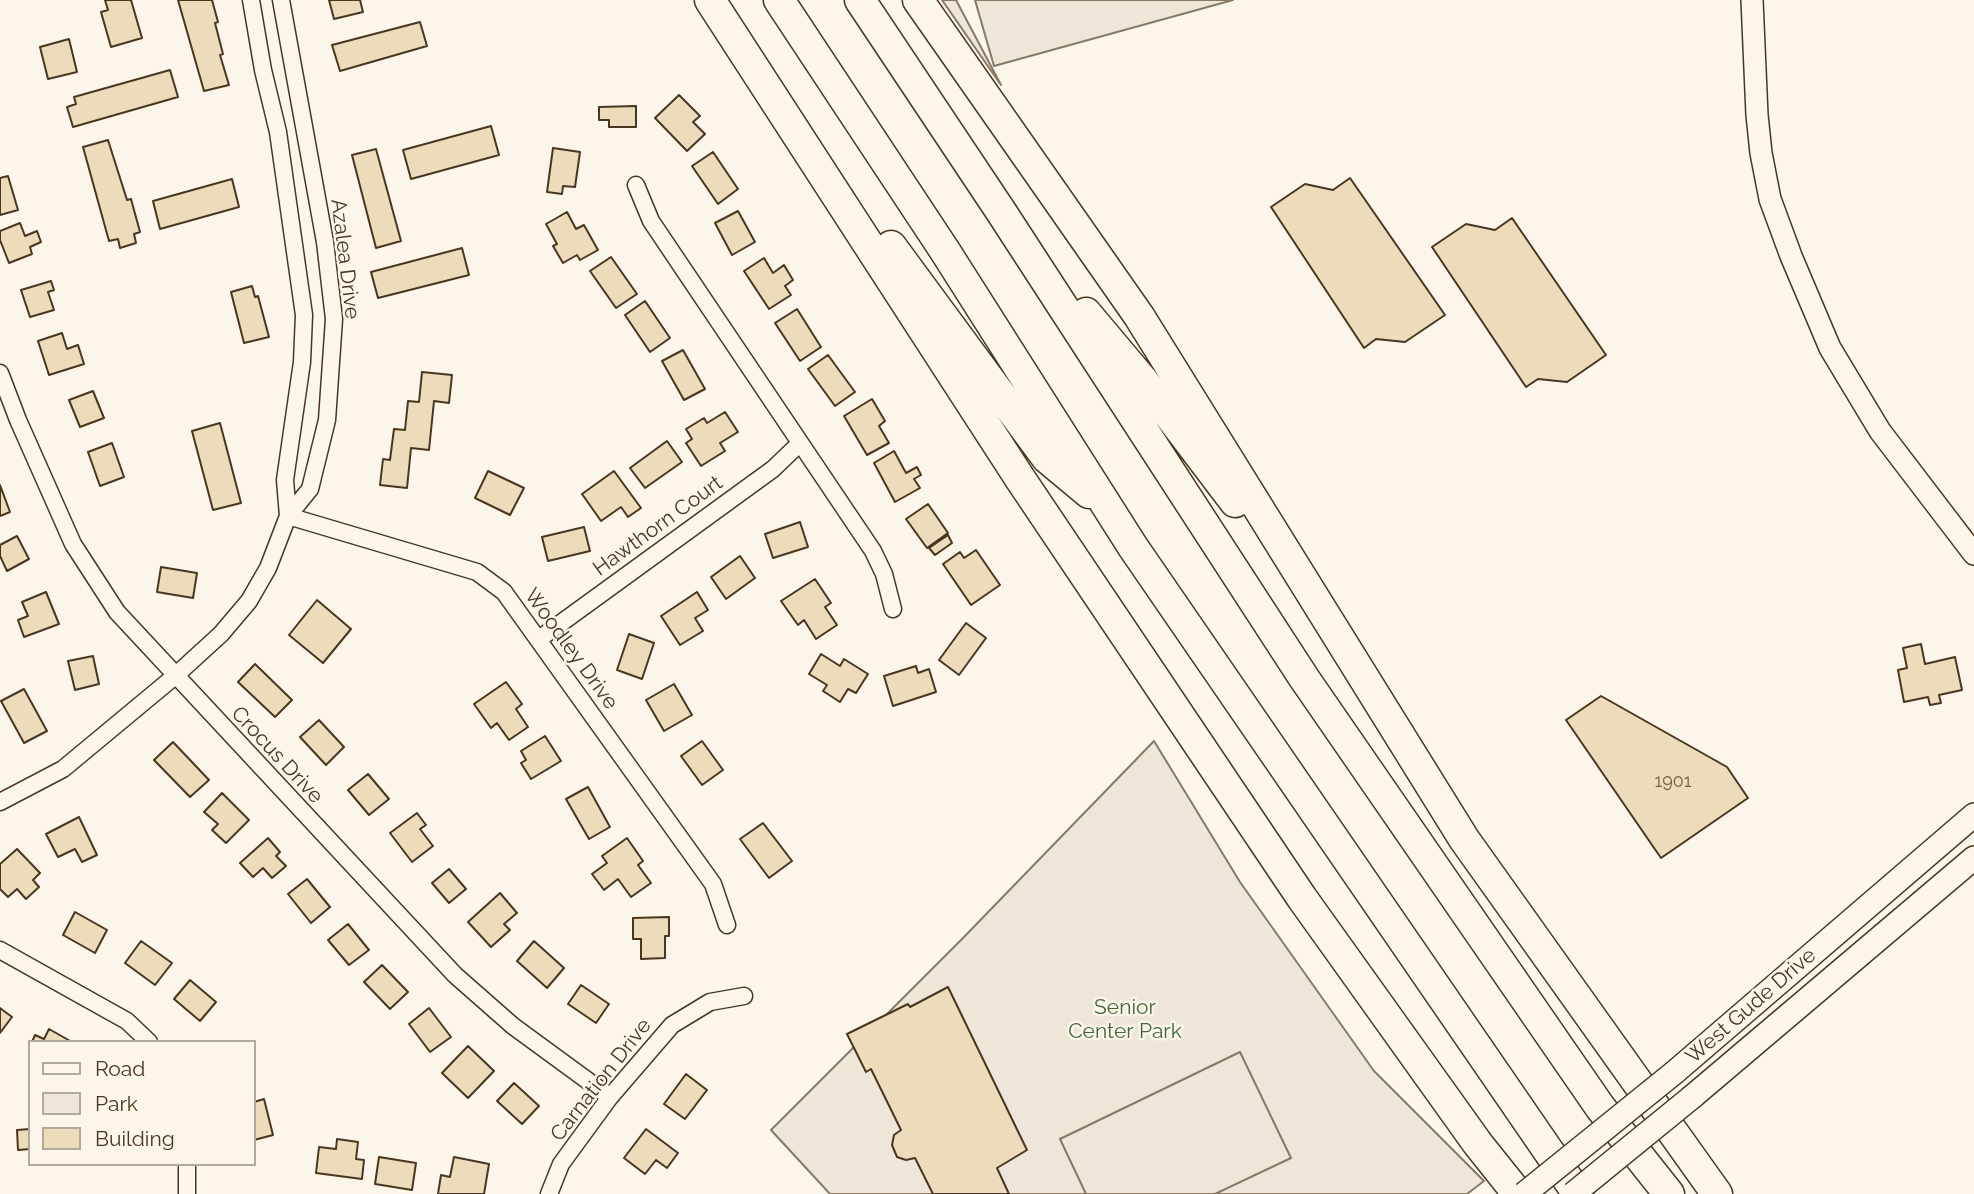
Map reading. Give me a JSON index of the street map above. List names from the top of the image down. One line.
{"streets":{"main road":["West Gude Drive"],"street":["Azalea Drive","Hawthorn Court","Woodley Drive","Crocus Drive","Carnation Drive"]},"crossings":[["Azalea Drive","Woodley Drive"],["Azalea Drive","Crocus Drive"],["Hawthorn Court","Woodley Drive"],["Crocus Drive","Carnation Drive"]],"parks":["Senior Center Park"],"house_numbers":["1901"],"legend":["Road","Park","Building"]}
